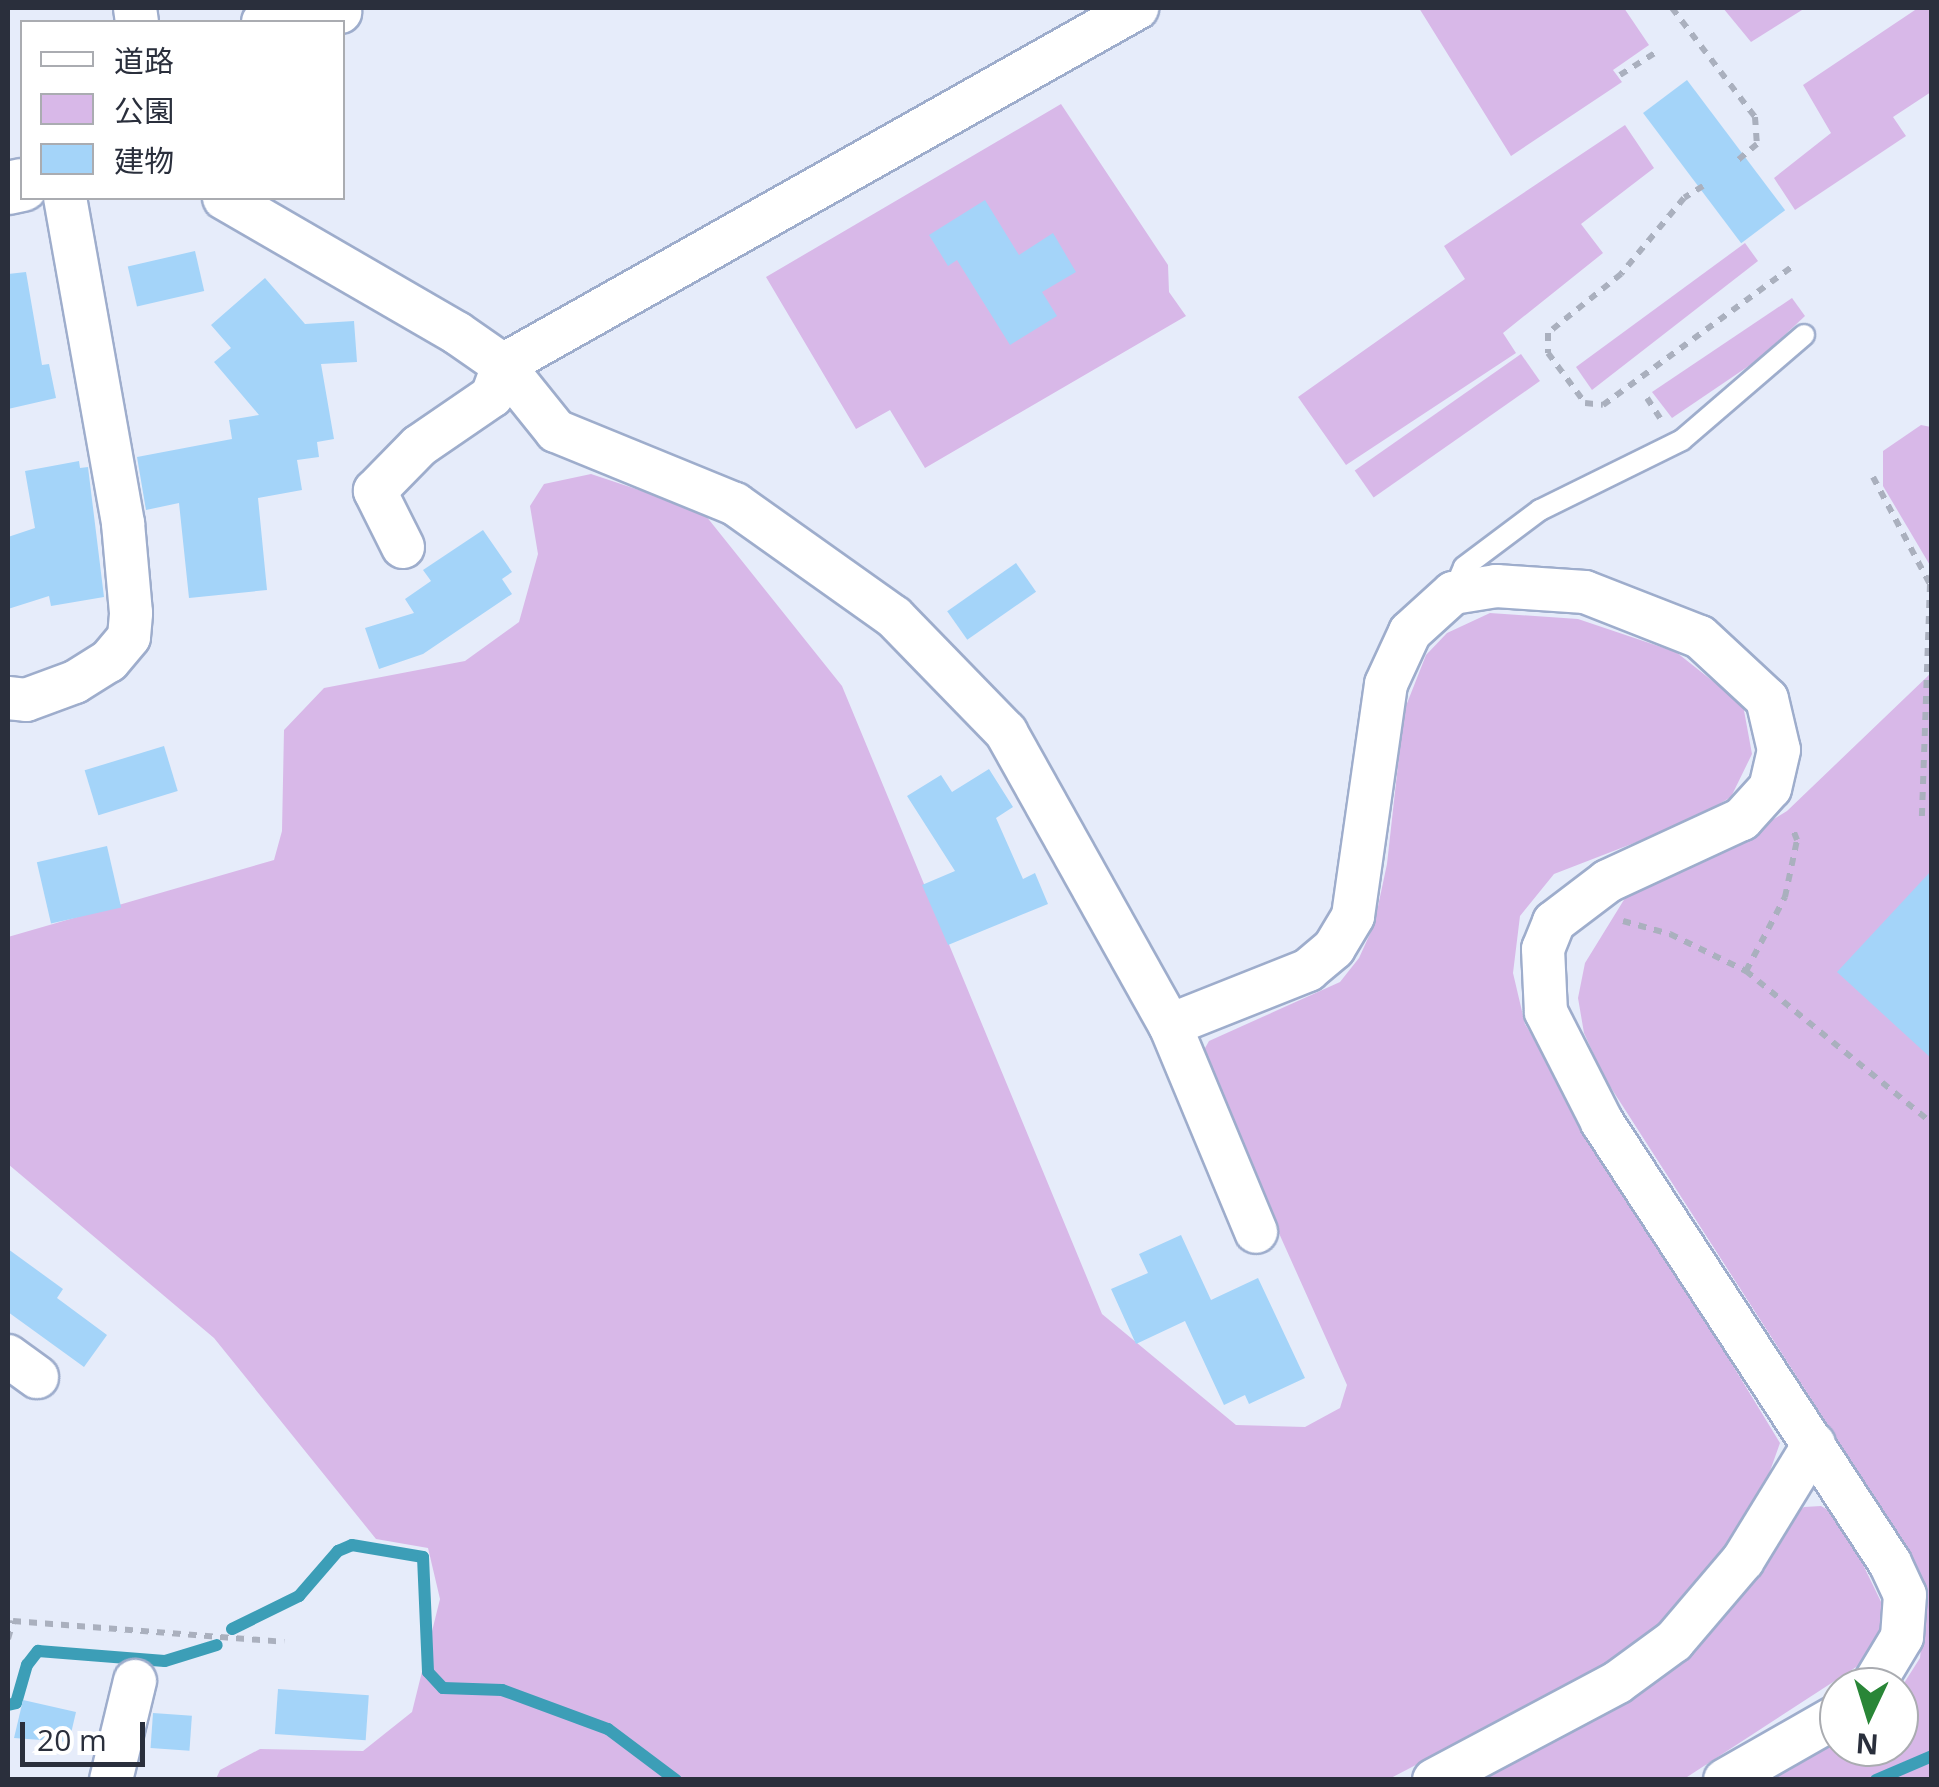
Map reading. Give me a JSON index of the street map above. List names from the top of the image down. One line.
{"legend":["道路","公園","建物"],"scale_bar":"20 m","north":"bottom"}
